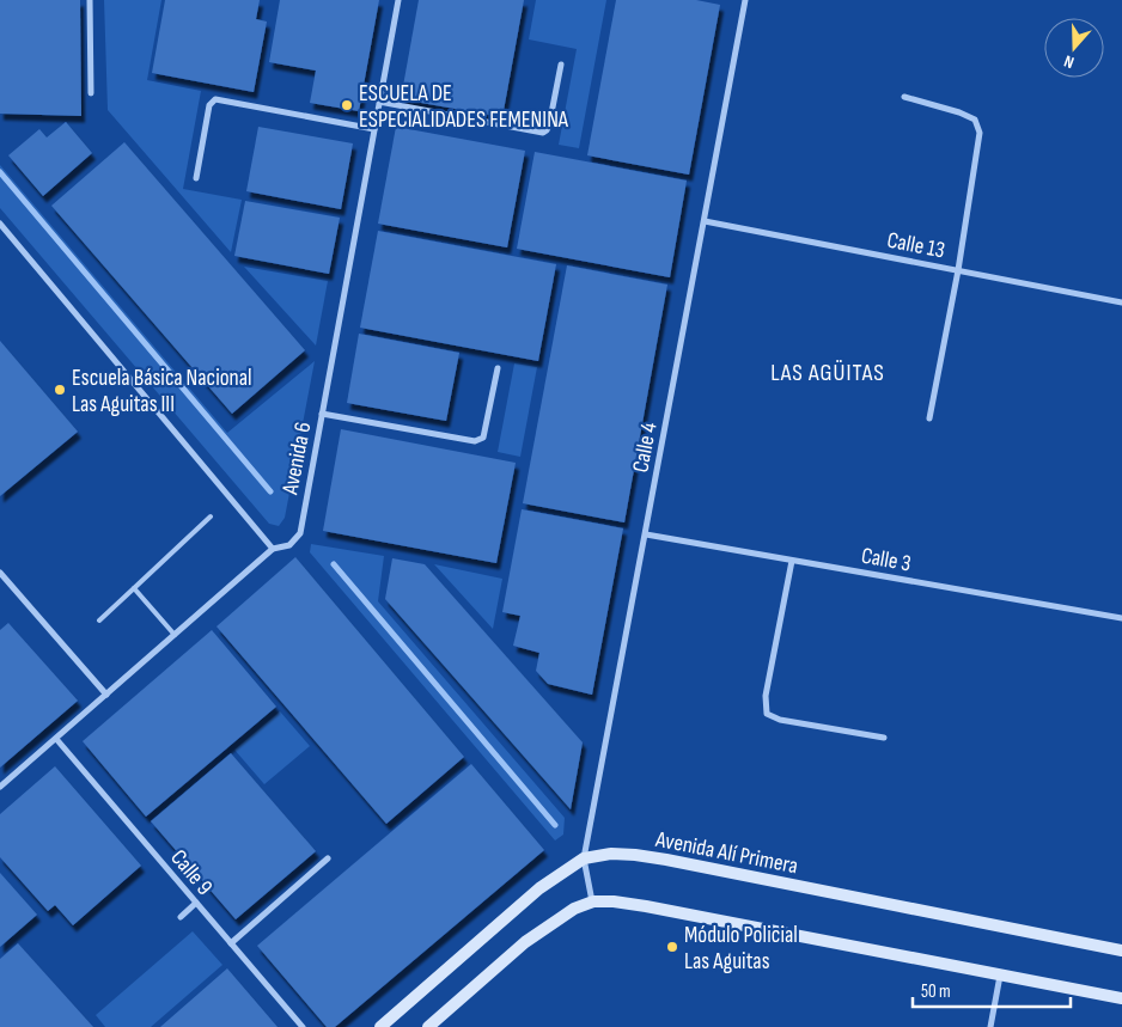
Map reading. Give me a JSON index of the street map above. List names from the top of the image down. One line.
{"streets":{"main road":["Avenida Alí Primera"],"street":["Calle 13","Calle 4","Avenida 6","Calle 3","Calle 9"]},"crossings":[["Calle 13","Calle 4"],["Calle 4","Calle 3"],["Calle 4","Avenida Alí Primera"],["Avenida 6","Calle 9"]],"districts":["LAS AGÜITAS"],"places":["ESCUELA DE ESPECIALIDADES FEMENINA","Escuela Básica Nacional Las Aguitas III","Módulo Policial Las Aguitas"],"scale_bar":"50 m","north":"bottom"}
